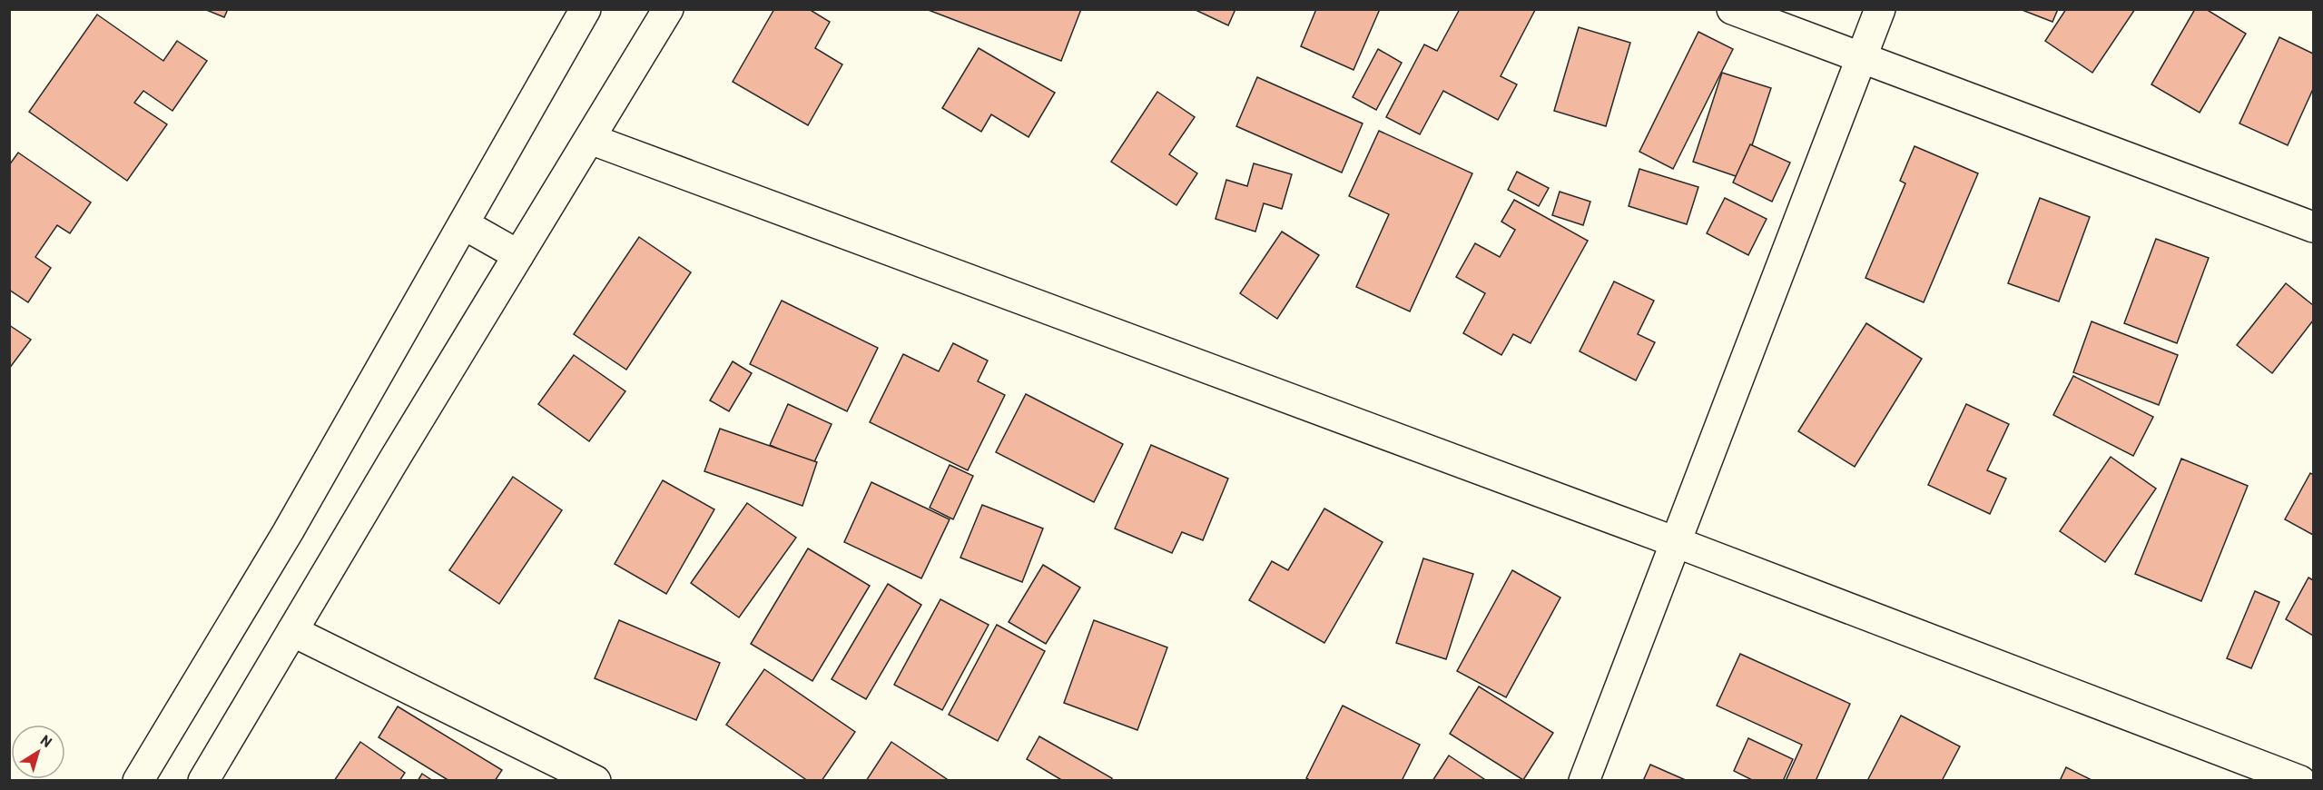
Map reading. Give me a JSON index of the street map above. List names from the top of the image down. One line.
{"north":"top right"}
